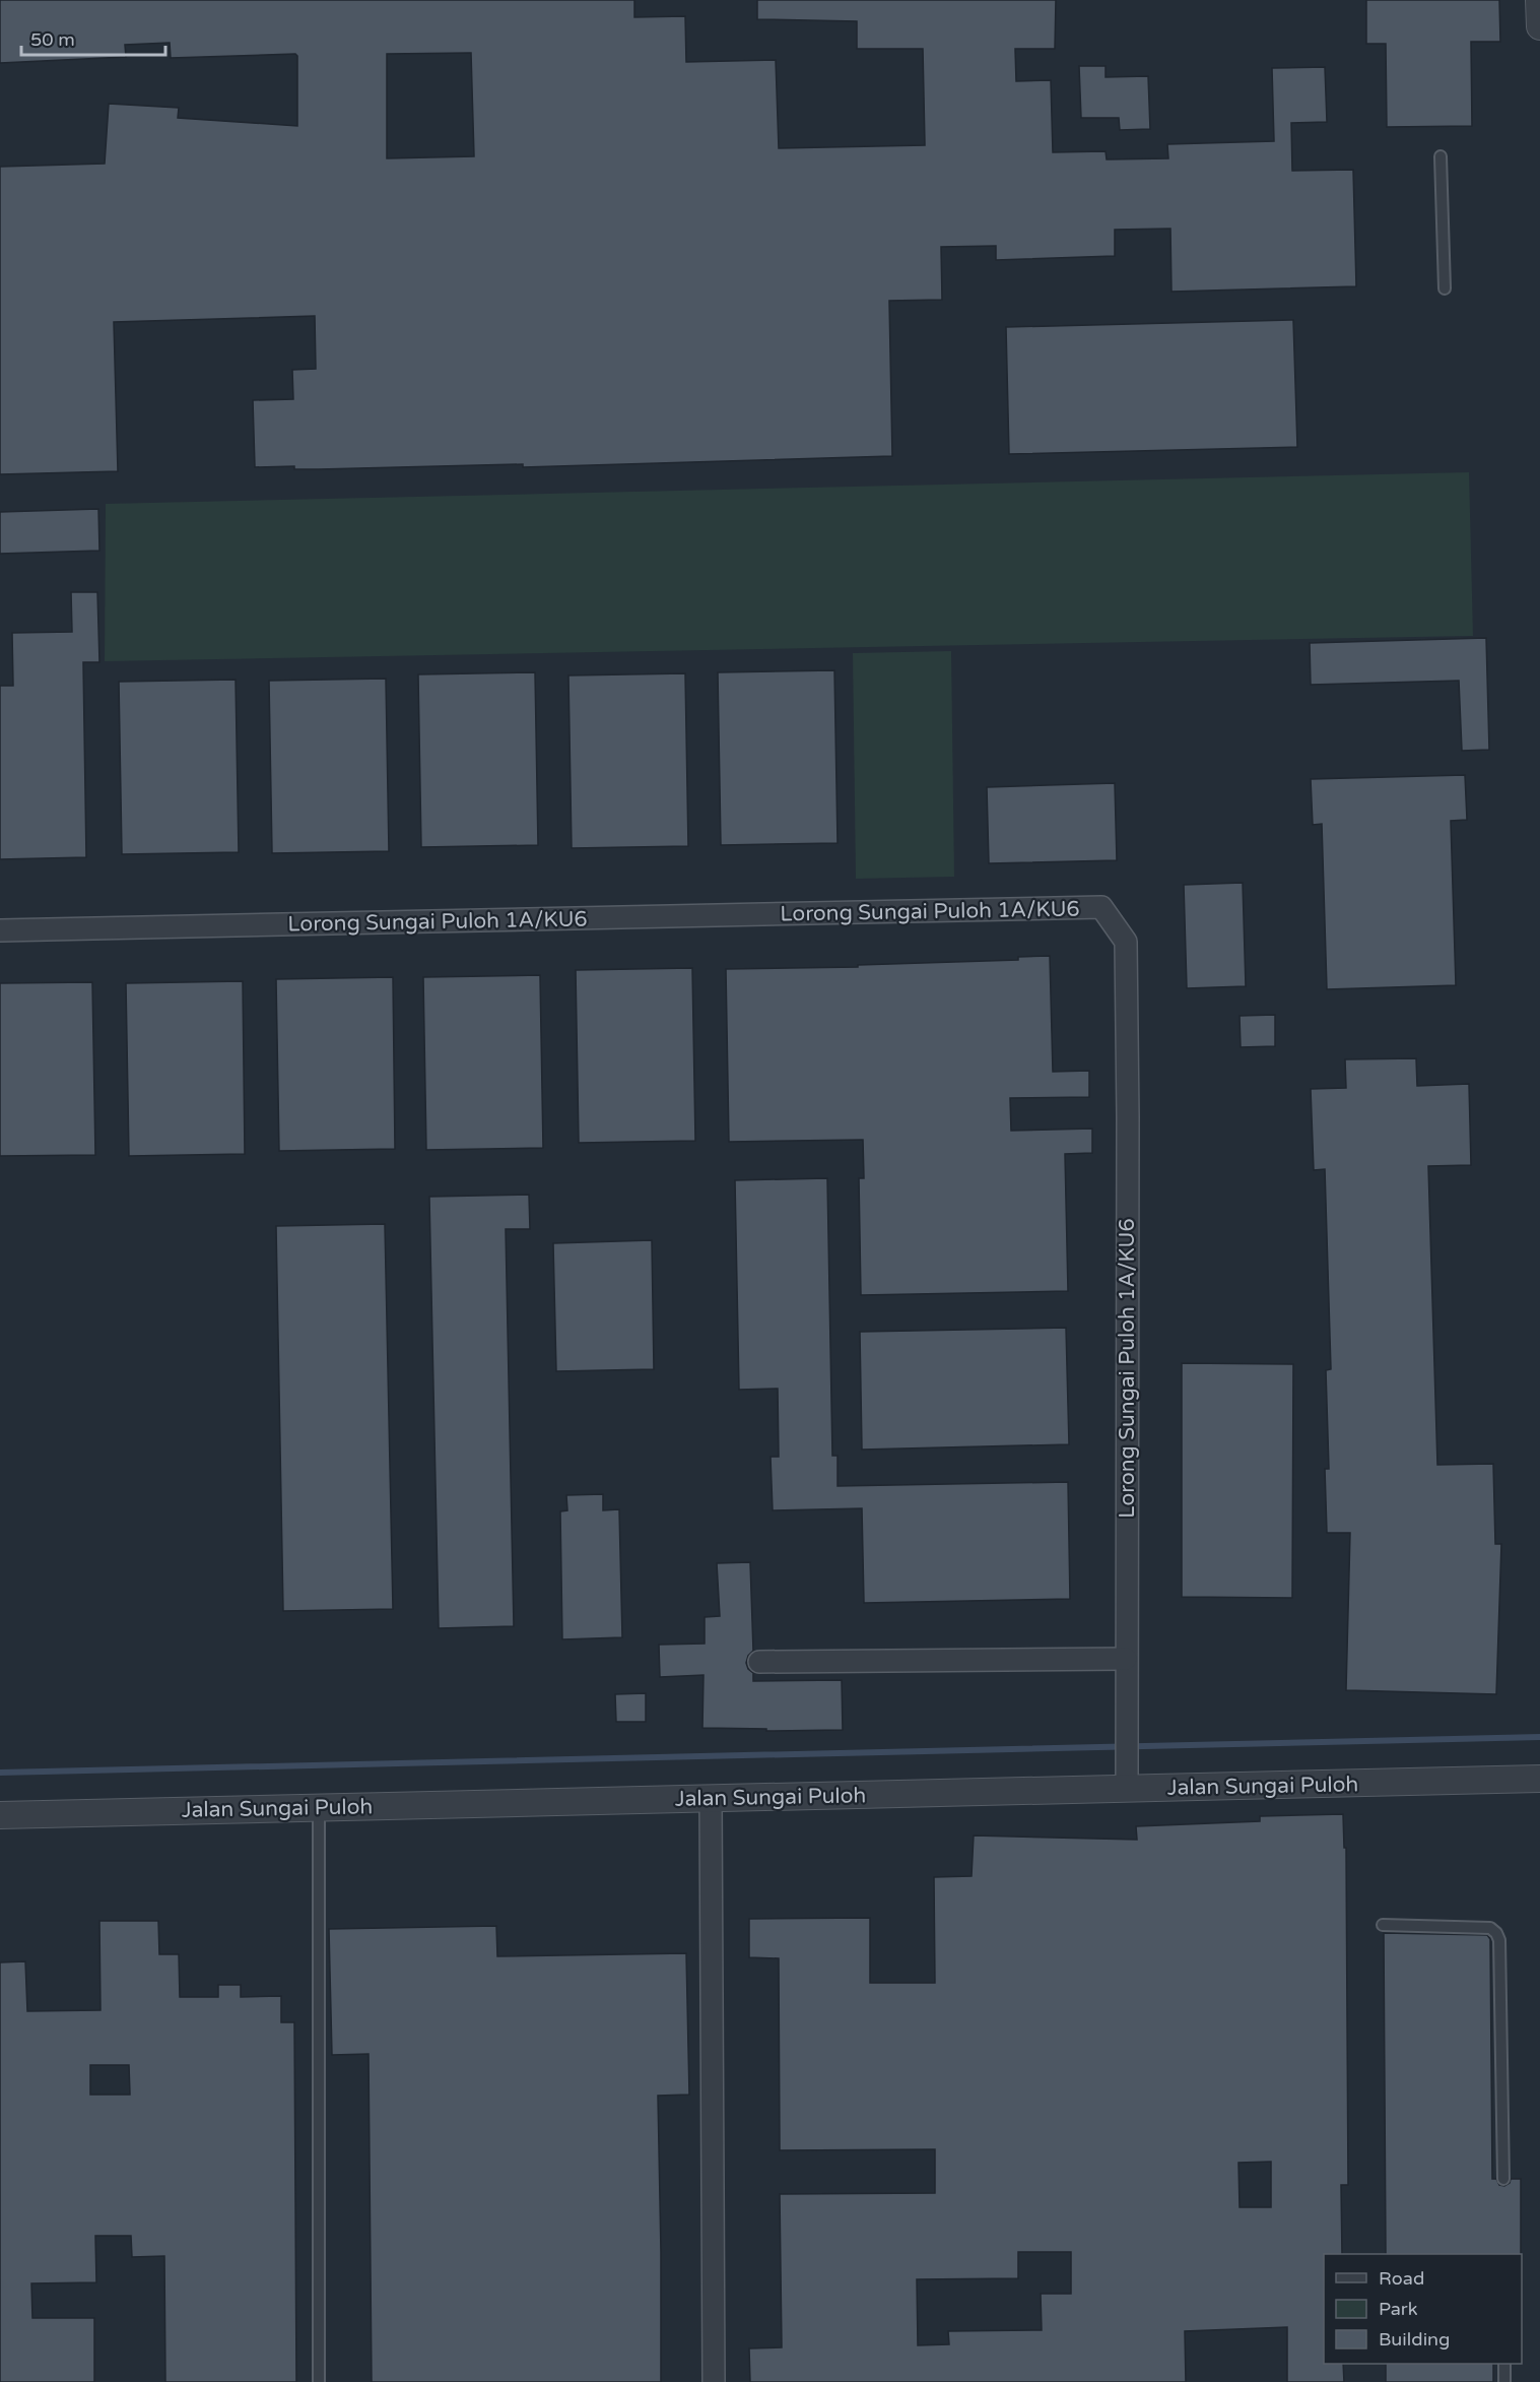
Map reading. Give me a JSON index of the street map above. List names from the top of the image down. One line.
{"streets":{"street":["Lorong Sungai Puloh 1A/KU6","Jalan Sungai Puloh"]},"crossings":[["Lorong Sungai Puloh 1A/KU6","Jalan Sungai Puloh"]],"legend":["Road","Park","Building"],"scale_bar":"50 m"}
